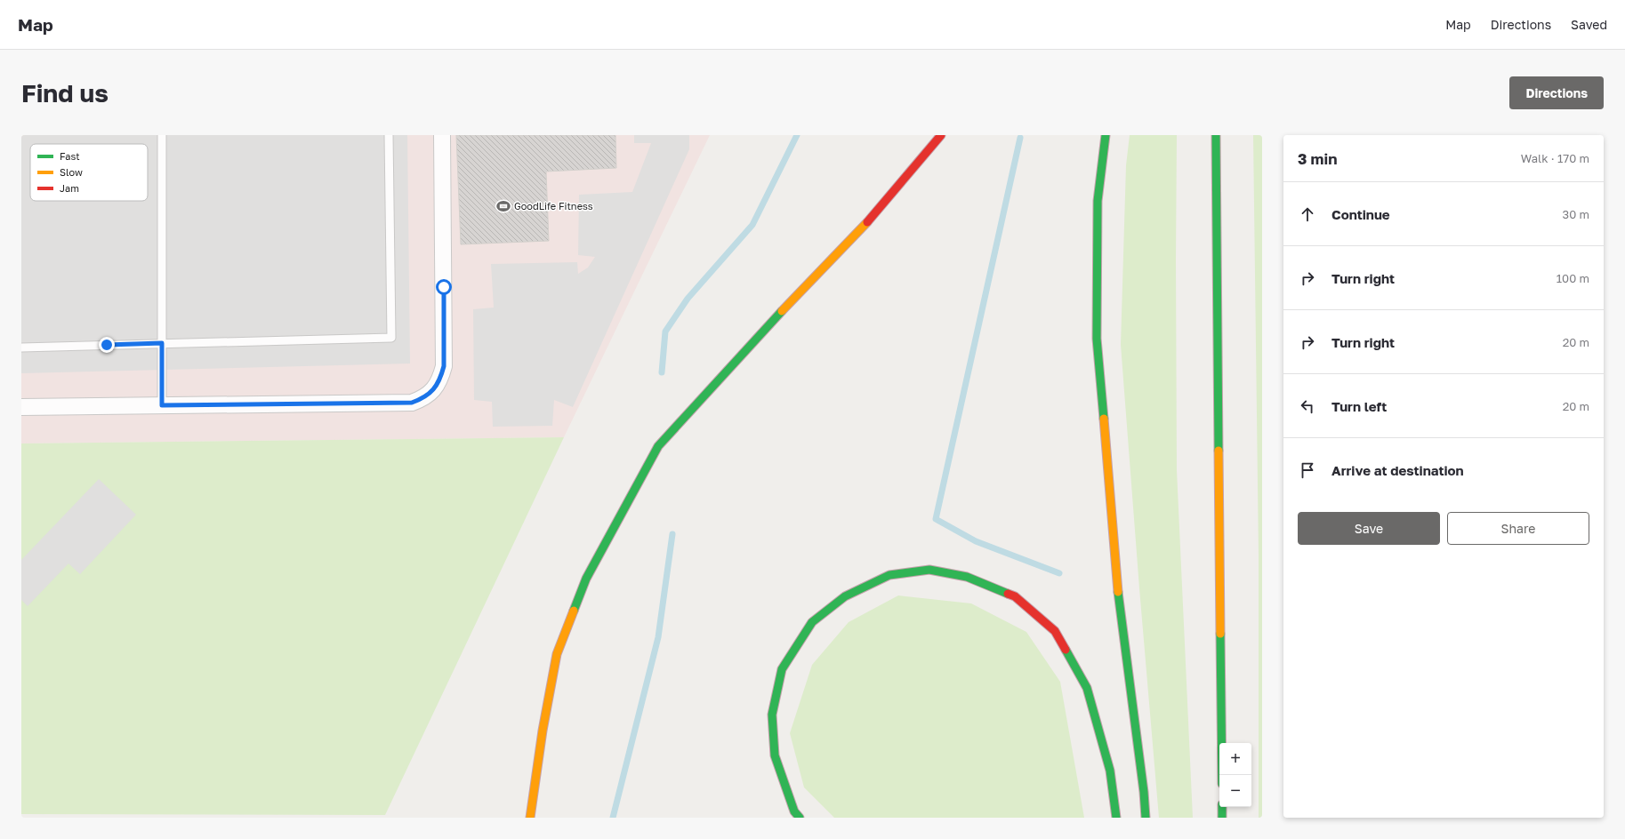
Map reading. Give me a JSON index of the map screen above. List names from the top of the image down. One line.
{"places":{"sports":["GoodLife Fitness"]},"legend":["Fast","Slow","Jam"],"page":{"header":"Map","nav":["Map","Directions","Saved"],"buttons":["Directions",["Save","Share"]],"title":"Find us","heading":["3 min","Walk · 170 m"],"list":[["Continue","30 m"],["Turn right","100 m"],["Turn right","20 m"],["Turn left","20 m"],"Arrive at destination"],"map_buttons":["+","−"]}}
